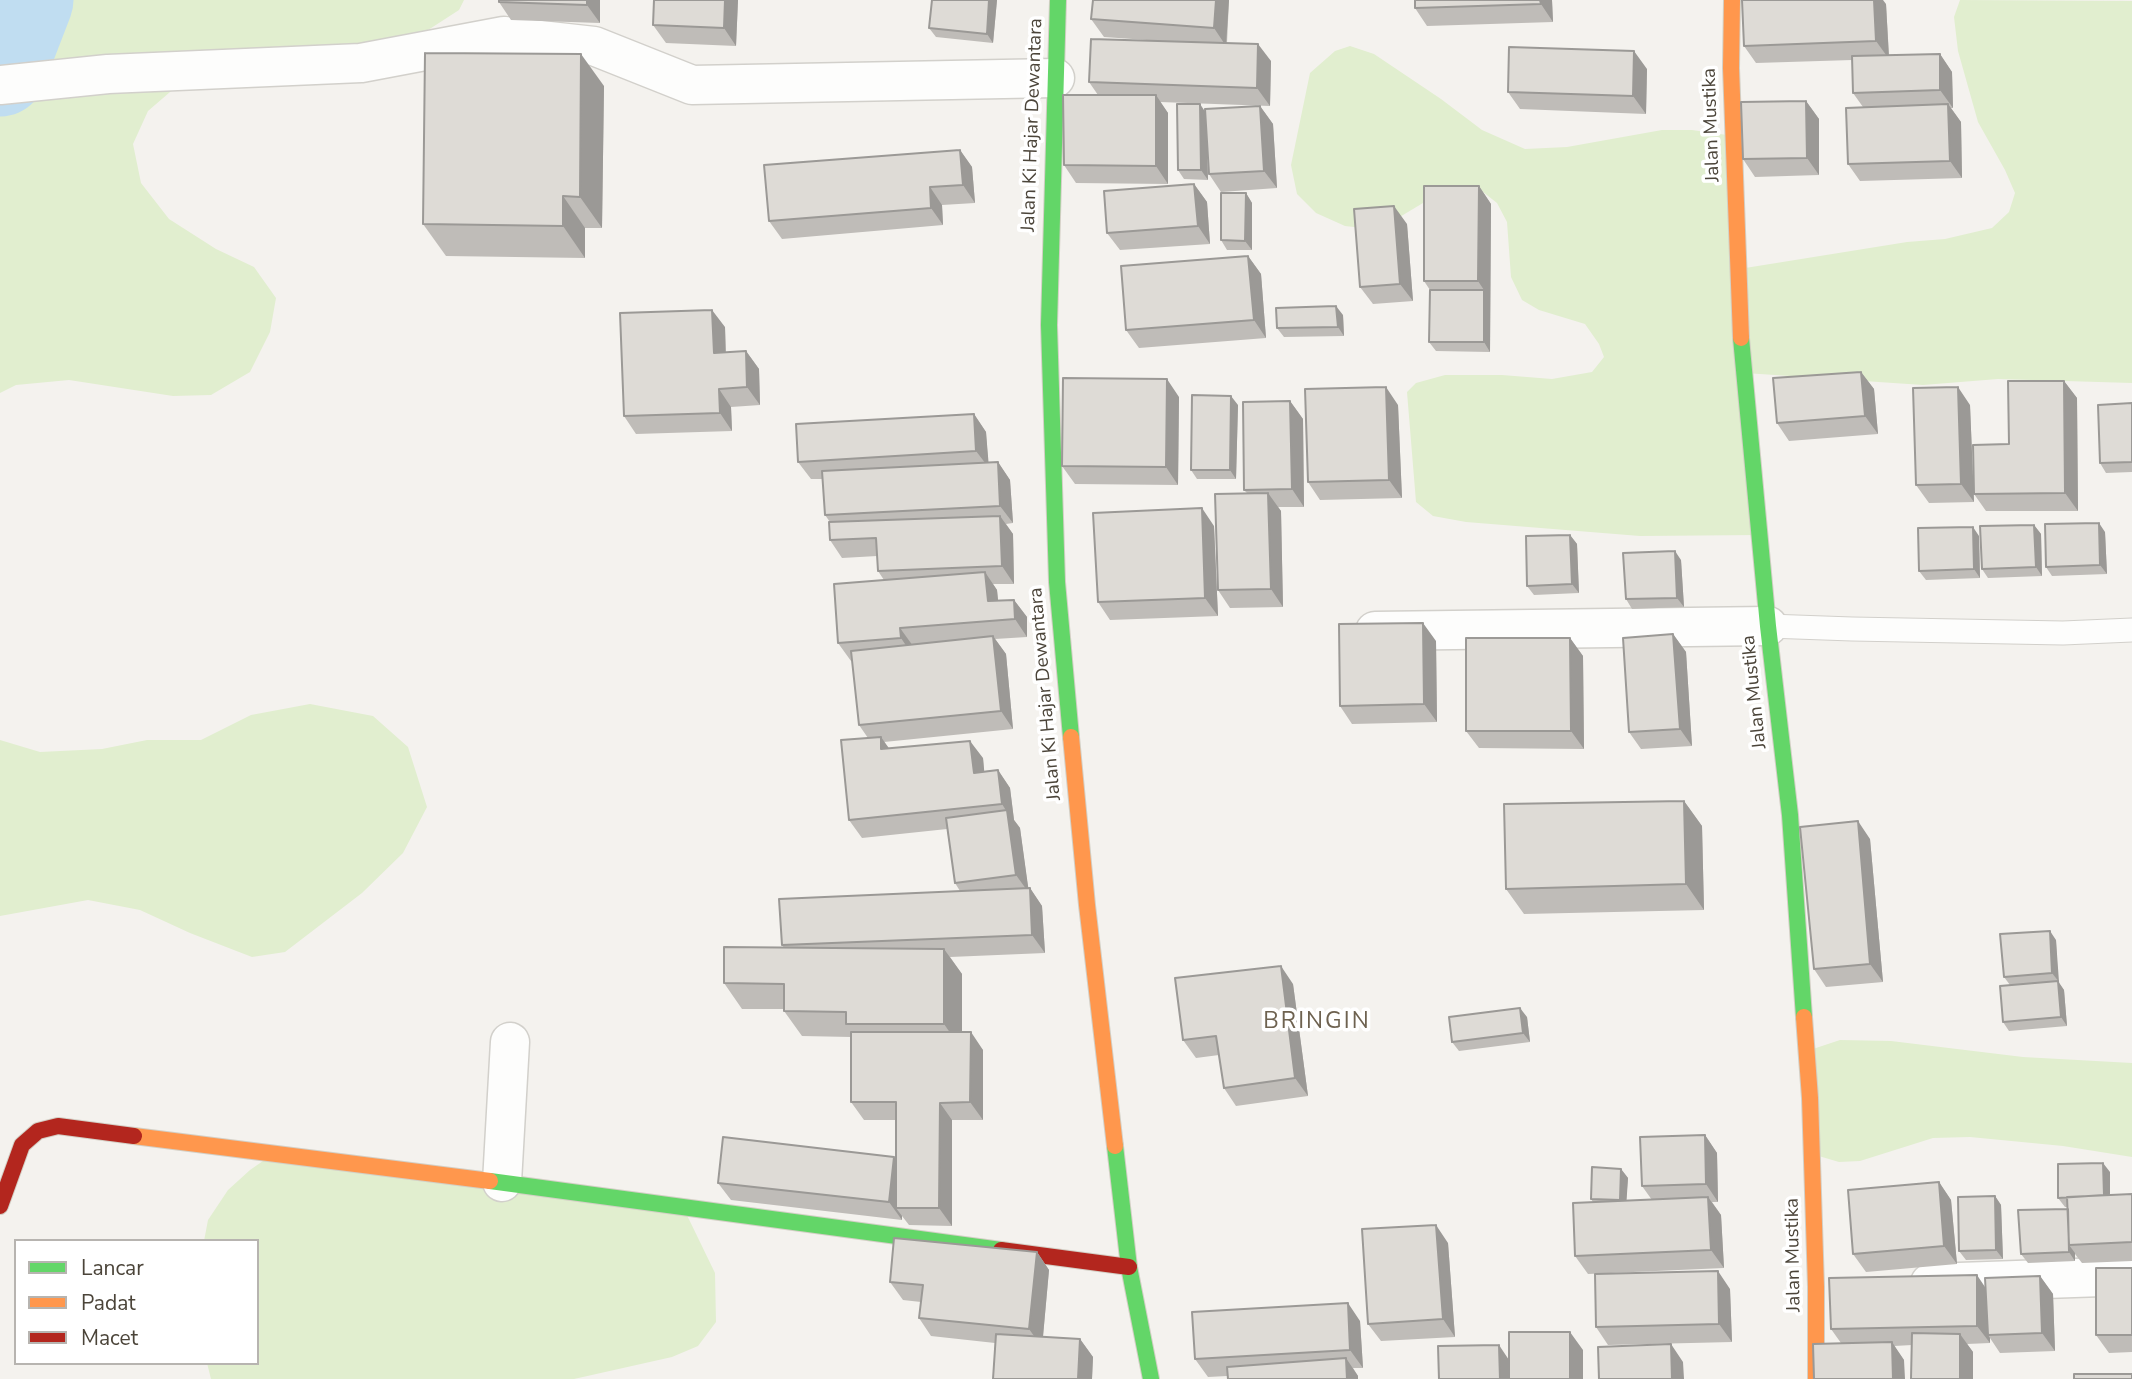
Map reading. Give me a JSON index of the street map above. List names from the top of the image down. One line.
{"streets":{"street":["Jalan Ki Hajar Dewantara","Jalan Mustika"]},"districts":["BRINGIN"],"legend":["Lancar","Padat","Macet"]}
